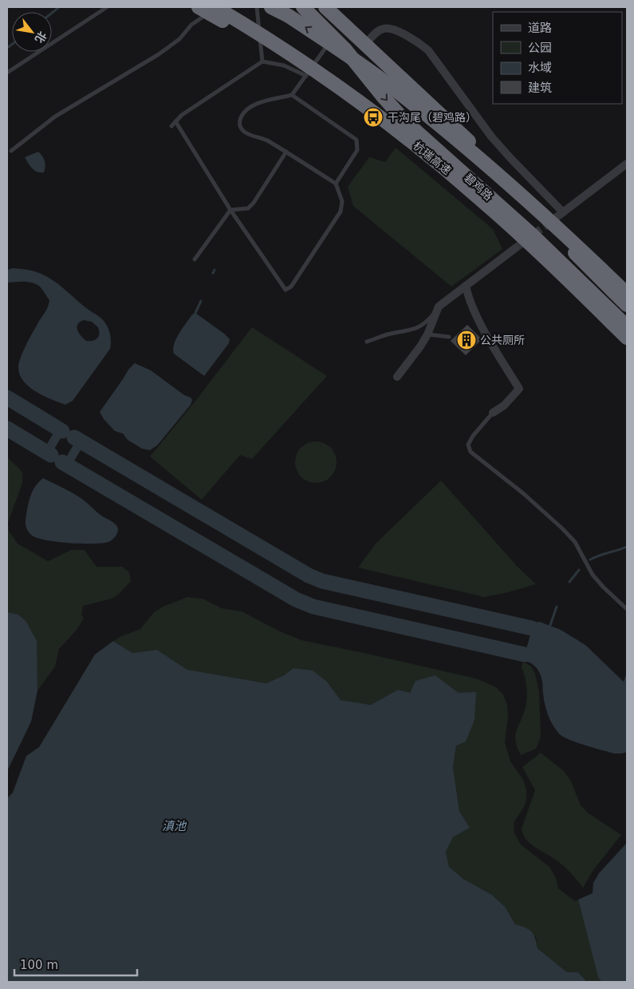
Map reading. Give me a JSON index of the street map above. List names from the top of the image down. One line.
{"streets":{"highway":["杭瑞高速","碧鸡路"]},"water":["滇池"],"places":{"bus stop":["干沟尾（碧鸡路）"],"building":["公共厕所"]},"legend":["道路","公园","水域","建筑"],"scale_bar":"100 m","north":"bottom right"}
